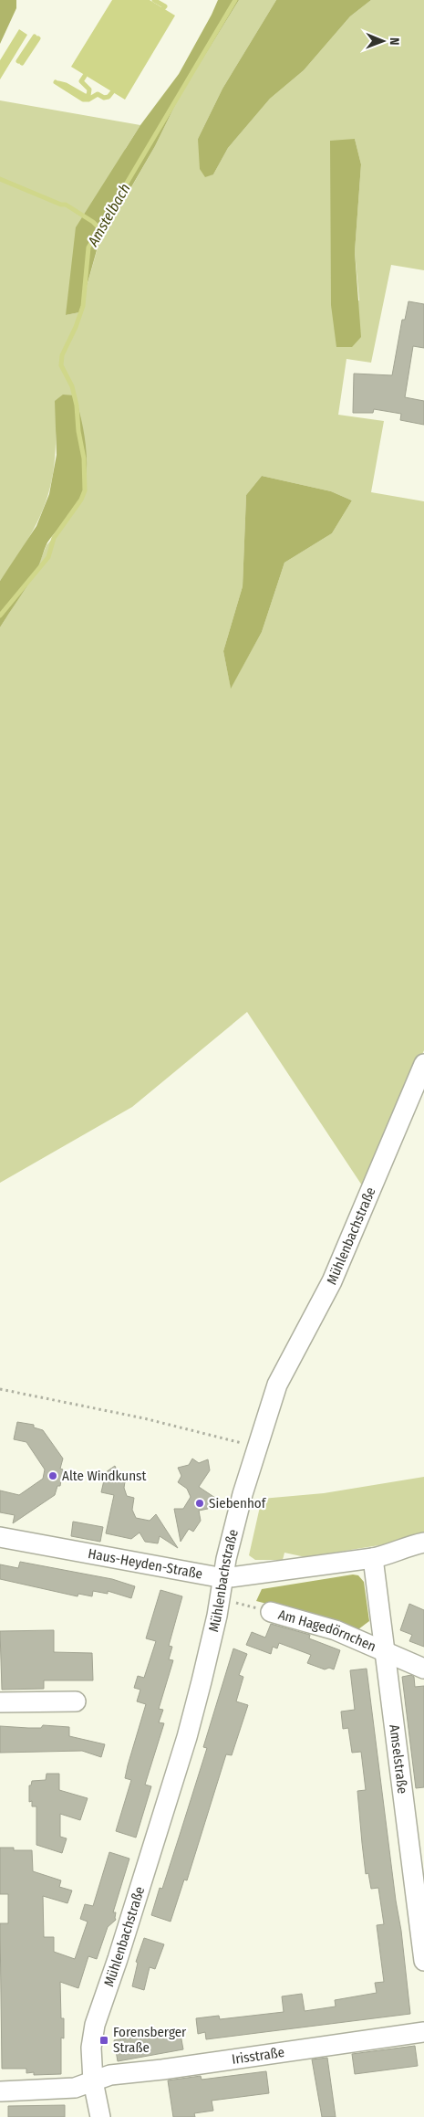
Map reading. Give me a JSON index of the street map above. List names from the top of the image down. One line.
{"streets":{"street":["Mühlenbachstraße","Haus-Heyden-Straße","Am Hagedörnchen","Amselstraße","Irisstraße"]},"crossings":[["Mühlenbachstraße","Haus-Heyden-Straße"],["Mühlenbachstraße","Irisstraße"],["Haus-Heyden-Straße","Amselstraße"],["Am Hagedörnchen","Amselstraße"]],"water":["Amstelbach"],"places":{"other":["Alte Windkunst","Siebenhof"],"transit":["Forensberger Straße"]},"north":"right"}
